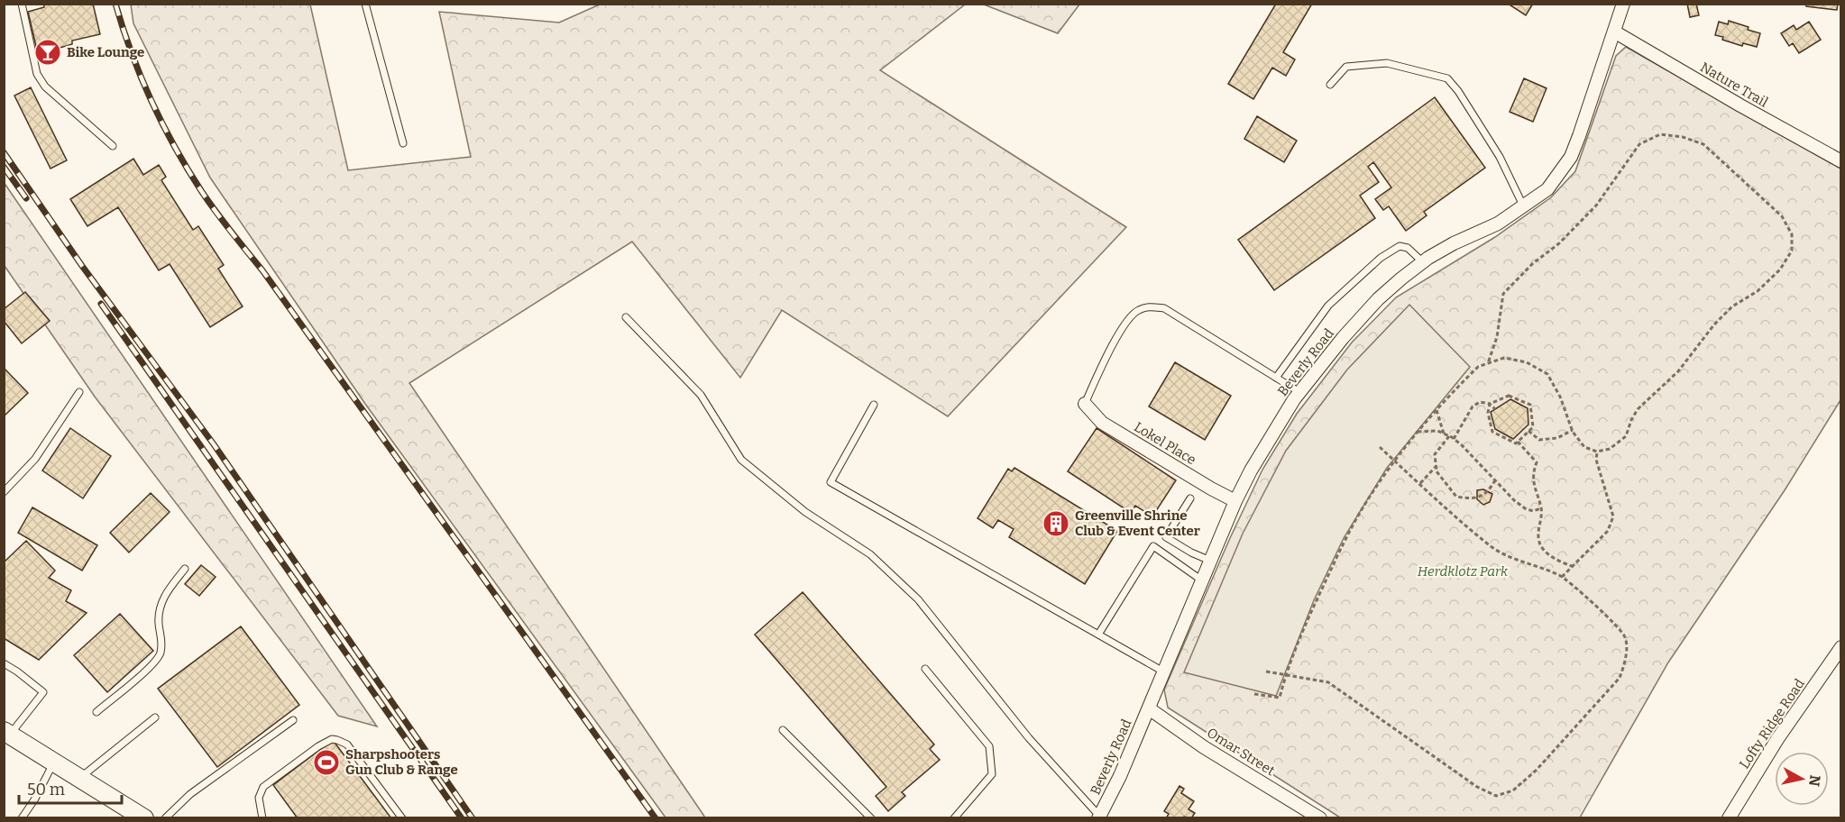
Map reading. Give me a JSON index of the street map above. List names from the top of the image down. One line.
{"streets":{"street":["Nature Trail","Beverly Road","Lokel Place","Lofty Ridge Road","Omar Street"]},"crossings":[["Nature Trail","Beverly Road"],["Beverly Road","Lokel Place"],["Beverly Road","Omar Street"]],"parks":["Herdklotz Park"],"places":{"bar":["Bike Lounge"],"building":["Greenville Shrine Club & Event Center"],"sports":["Sharpshooters Gun Club & Range"]},"scale_bar":"50 m","north":"right"}
